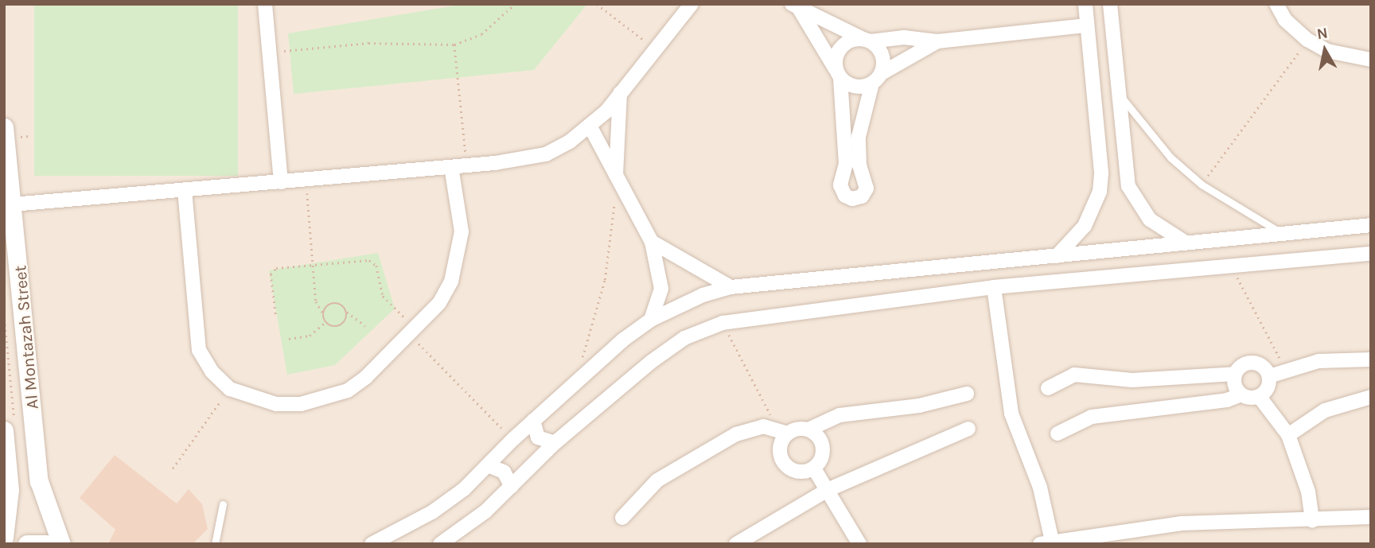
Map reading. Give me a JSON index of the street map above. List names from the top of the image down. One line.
{"streets":{"street":["Al Montazah Street"]},"north":"top"}
